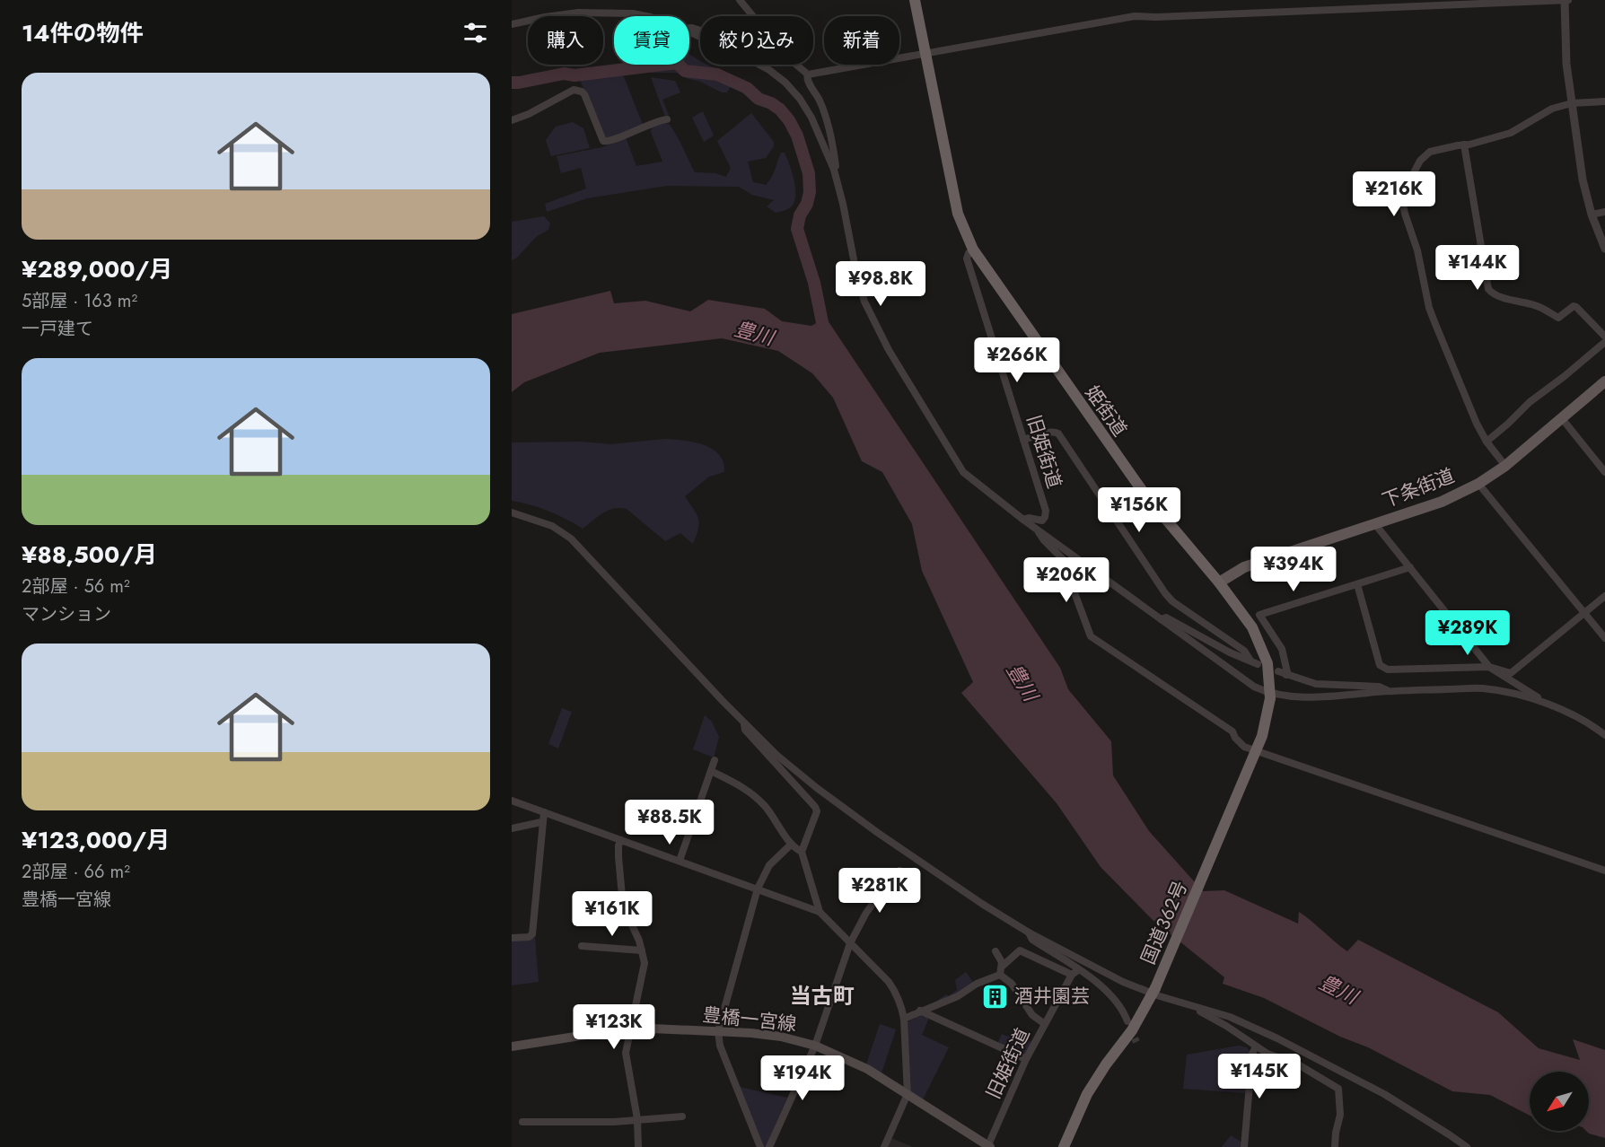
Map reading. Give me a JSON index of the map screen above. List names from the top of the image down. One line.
{"streets":{"highway":["姫街道","国道362号"],"main road":["下条街道","豊橋一宮線"],"street":["旧姫街道"]},"crossings":[["姫街道","旧姫街道"],["姫街道","下条街道"],["姫街道","国道362号"],["旧姫街道","豊橋一宮線"]],"districts":["当古町"],"water":["豊川"],"places":{"building":["酒井園芸"]},"north":"bottom left","page":{"heading":"14件の物件","chip":["購入","賃貸","絞り込み","新着"],"list":[{"name":"¥289,000/月","note":"5部屋 · 163 m² · 一戸建て"},{"name":"¥88,500/月","note":"2部屋 · 56 m² · マンション"},{"name":"¥123,000/月","note":"2部屋 · 66 m² · 豊橋一宮線"}],"price":["¥216K","¥144K","¥98.8K","¥266K","¥156K","¥394K","¥206K","¥289K","¥88.5K","¥281K","¥161K","¥123K","¥145K","¥194K"]}}
